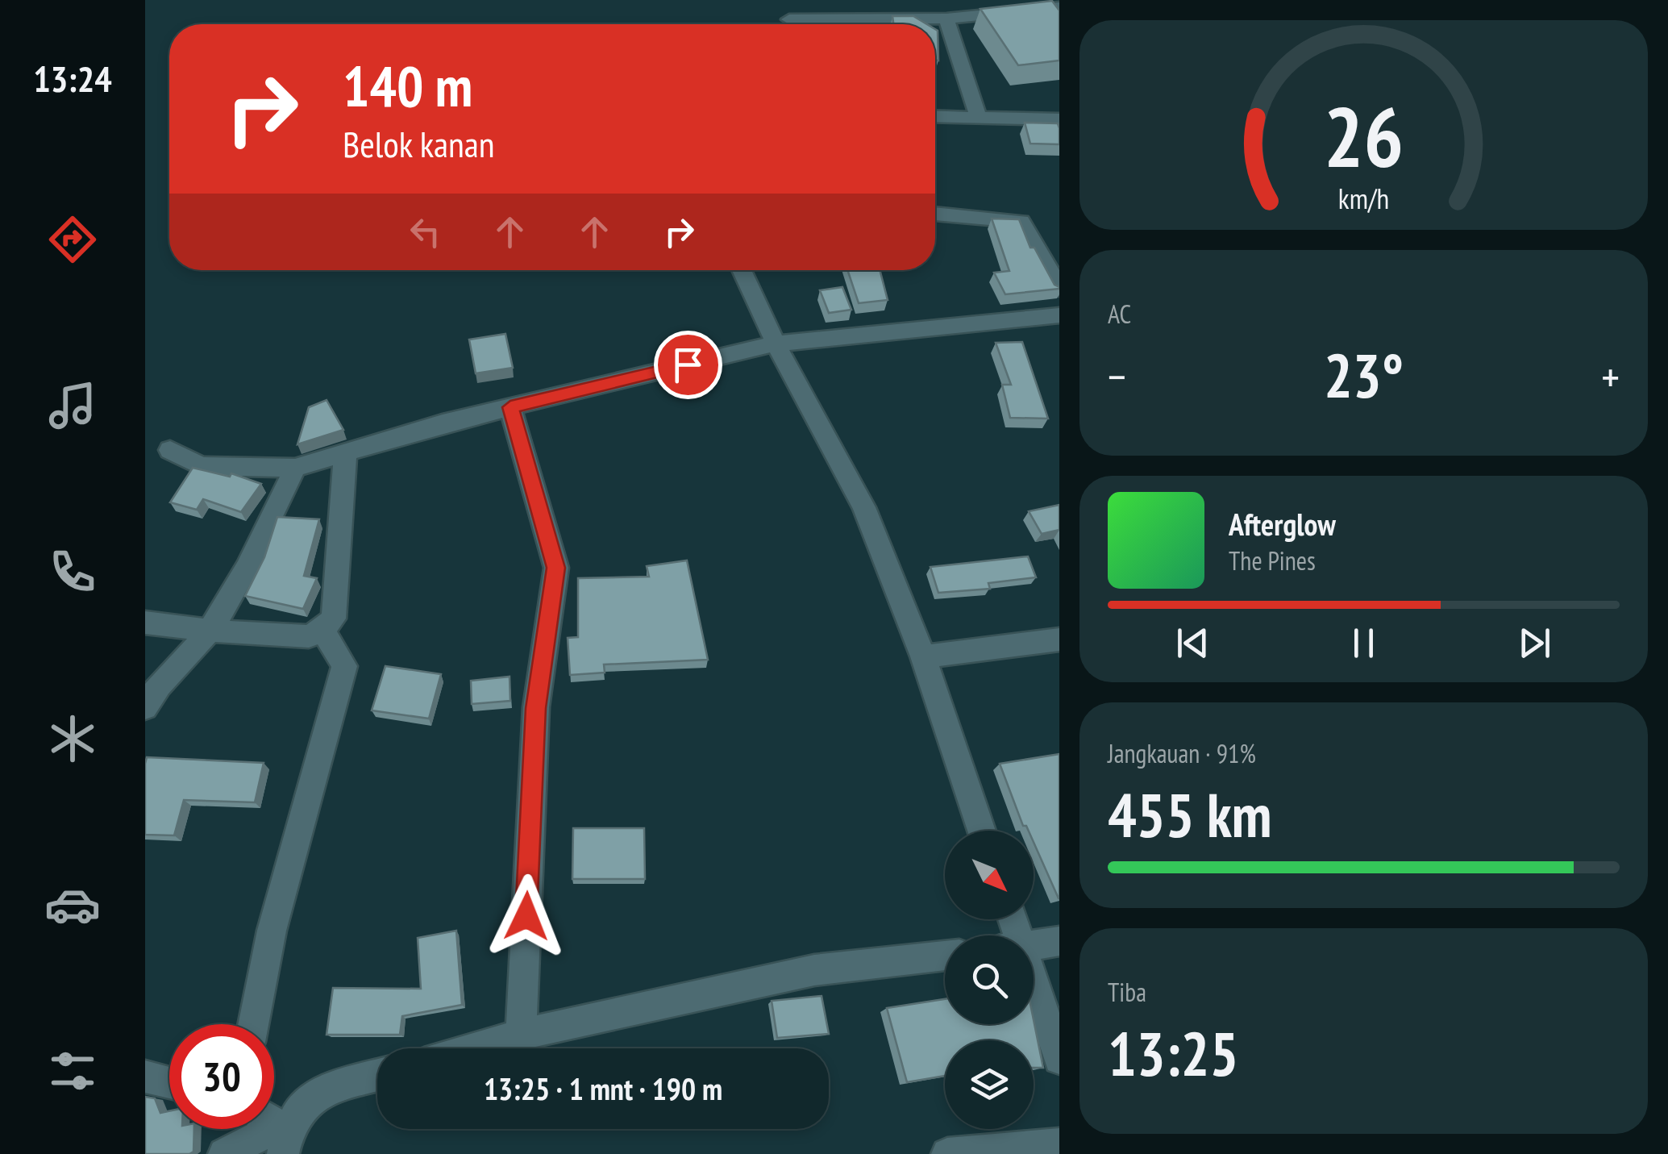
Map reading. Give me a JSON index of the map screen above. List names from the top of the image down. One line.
{"north":"bottom right","page":{"tabs":"13:24","turn":["140 m","Belok kanan"],"tile":["AC",["Jangkauan · 91%","455 km"],["Tiba","13:25"]],"heat":["−","23°","+"],"song":["Afterglow","The Pines"],"limit":"30","trip":"13:25 · 1 mnt · 190 m","gauge":["26","km/h"]}}
